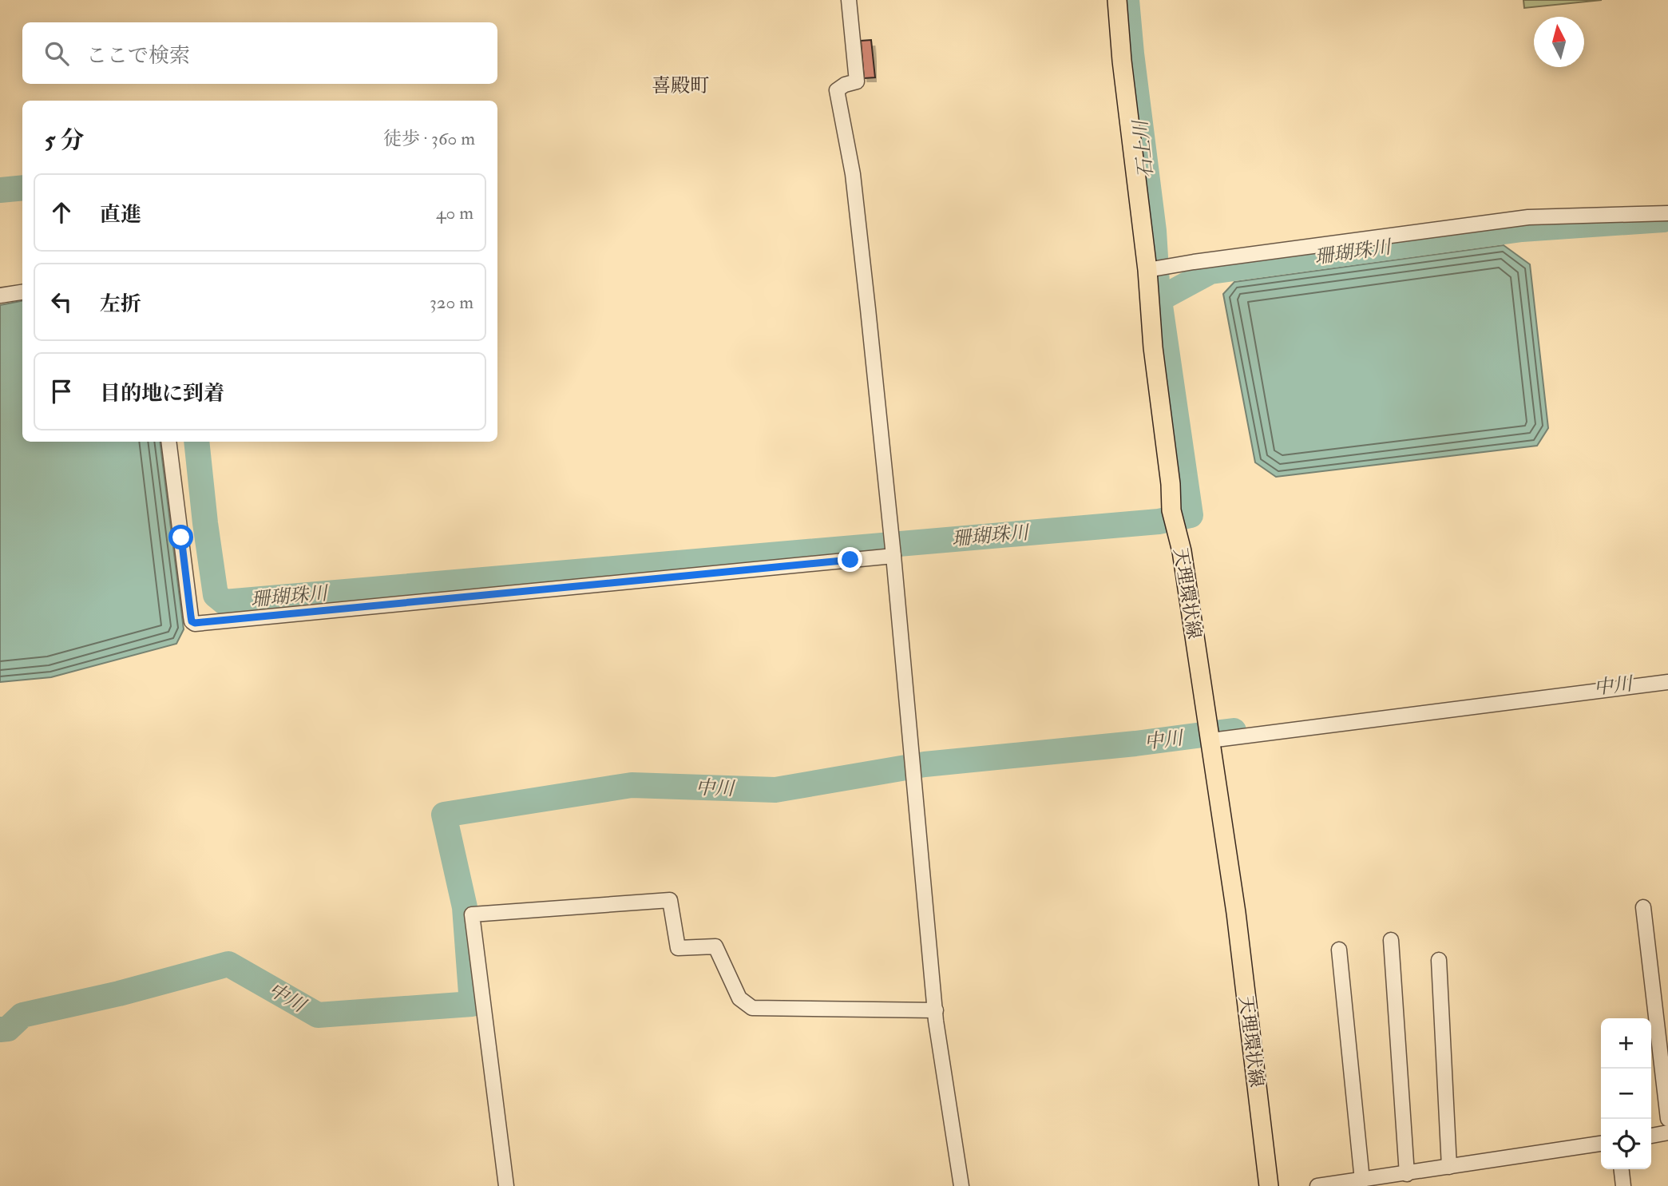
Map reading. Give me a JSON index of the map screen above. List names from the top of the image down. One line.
{"streets":{"main road":["天理環状線"]},"districts":["喜殿町"],"water":["石上川","珊瑚珠川","中川"],"north":"top","page":{"search":"ここで検索","heading":["5 分","徒歩 · 360 m"],"list":[["直進","40 m"],["左折","320 m"],"目的地に到着"],"map_buttons":["+","−"]}}
